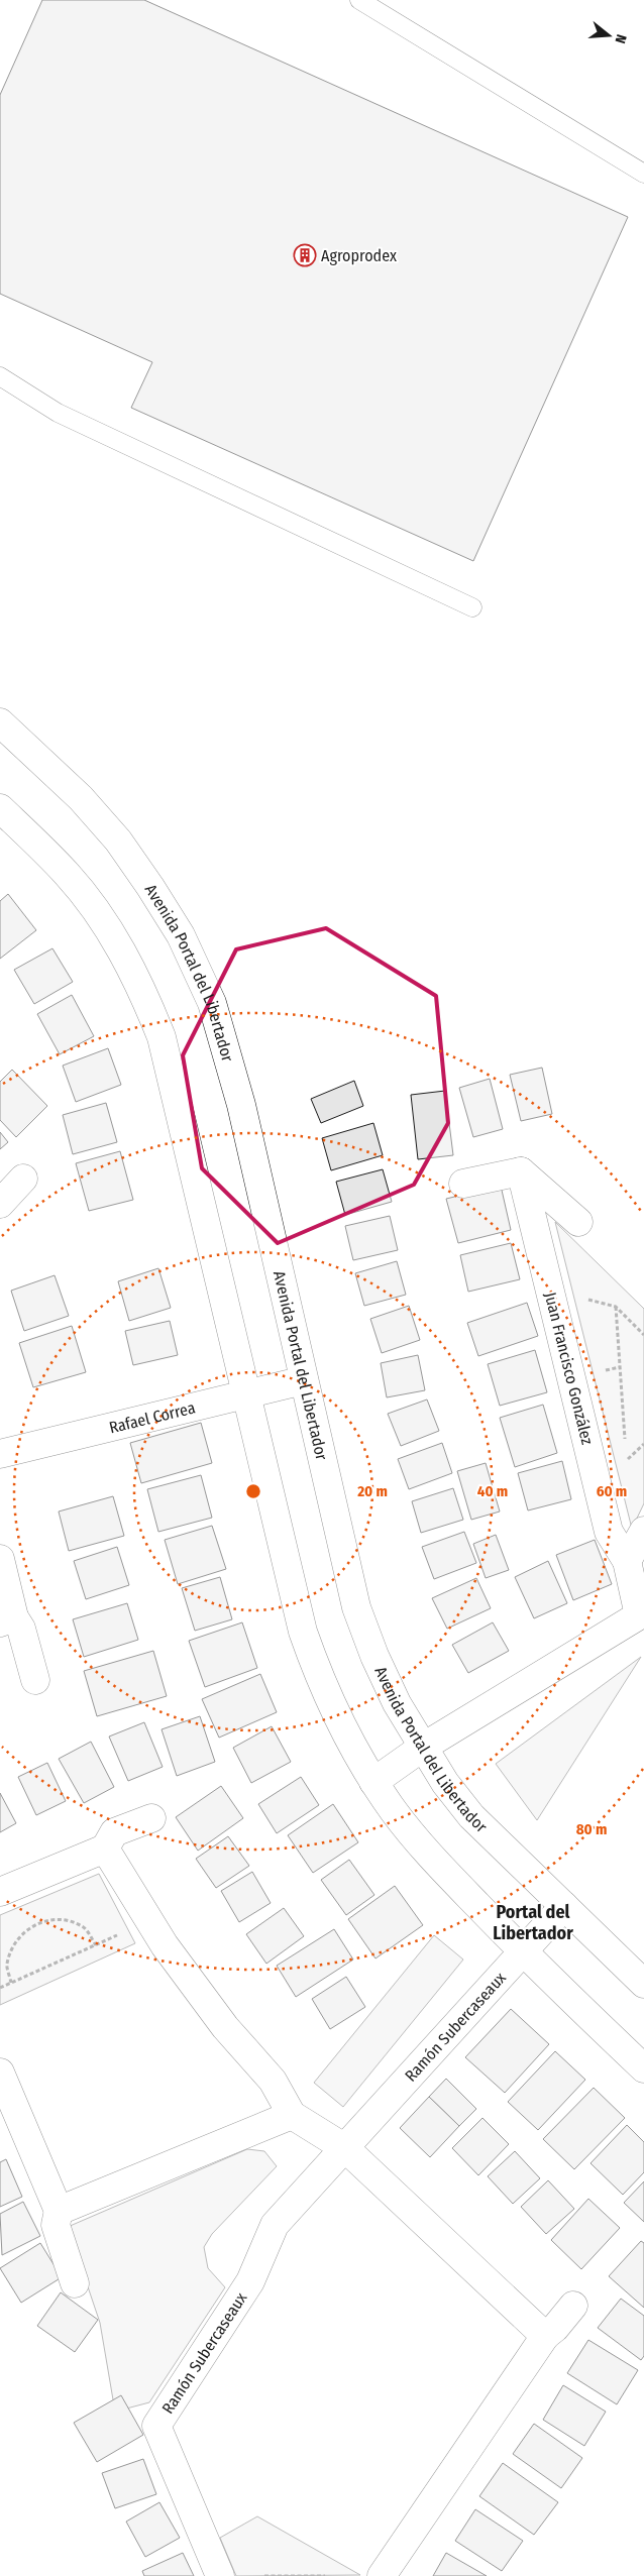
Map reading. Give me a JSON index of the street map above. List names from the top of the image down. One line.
{"streets":{"street":["Avenida Portal del Libertador","Juan Francisco González","Rafael Correa","Ramón Subercaseaux"]},"crossings":[["Avenida Portal del Libertador","Juan Francisco González"],["Avenida Portal del Libertador","Rafael Correa"],["Avenida Portal del Libertador","Ramón Subercaseaux"]],"districts":["Portal del Libertador"],"places":{"building":["Agroprodex"]},"north":"right","rings":["20 m","40 m","60 m","80 m"]}
